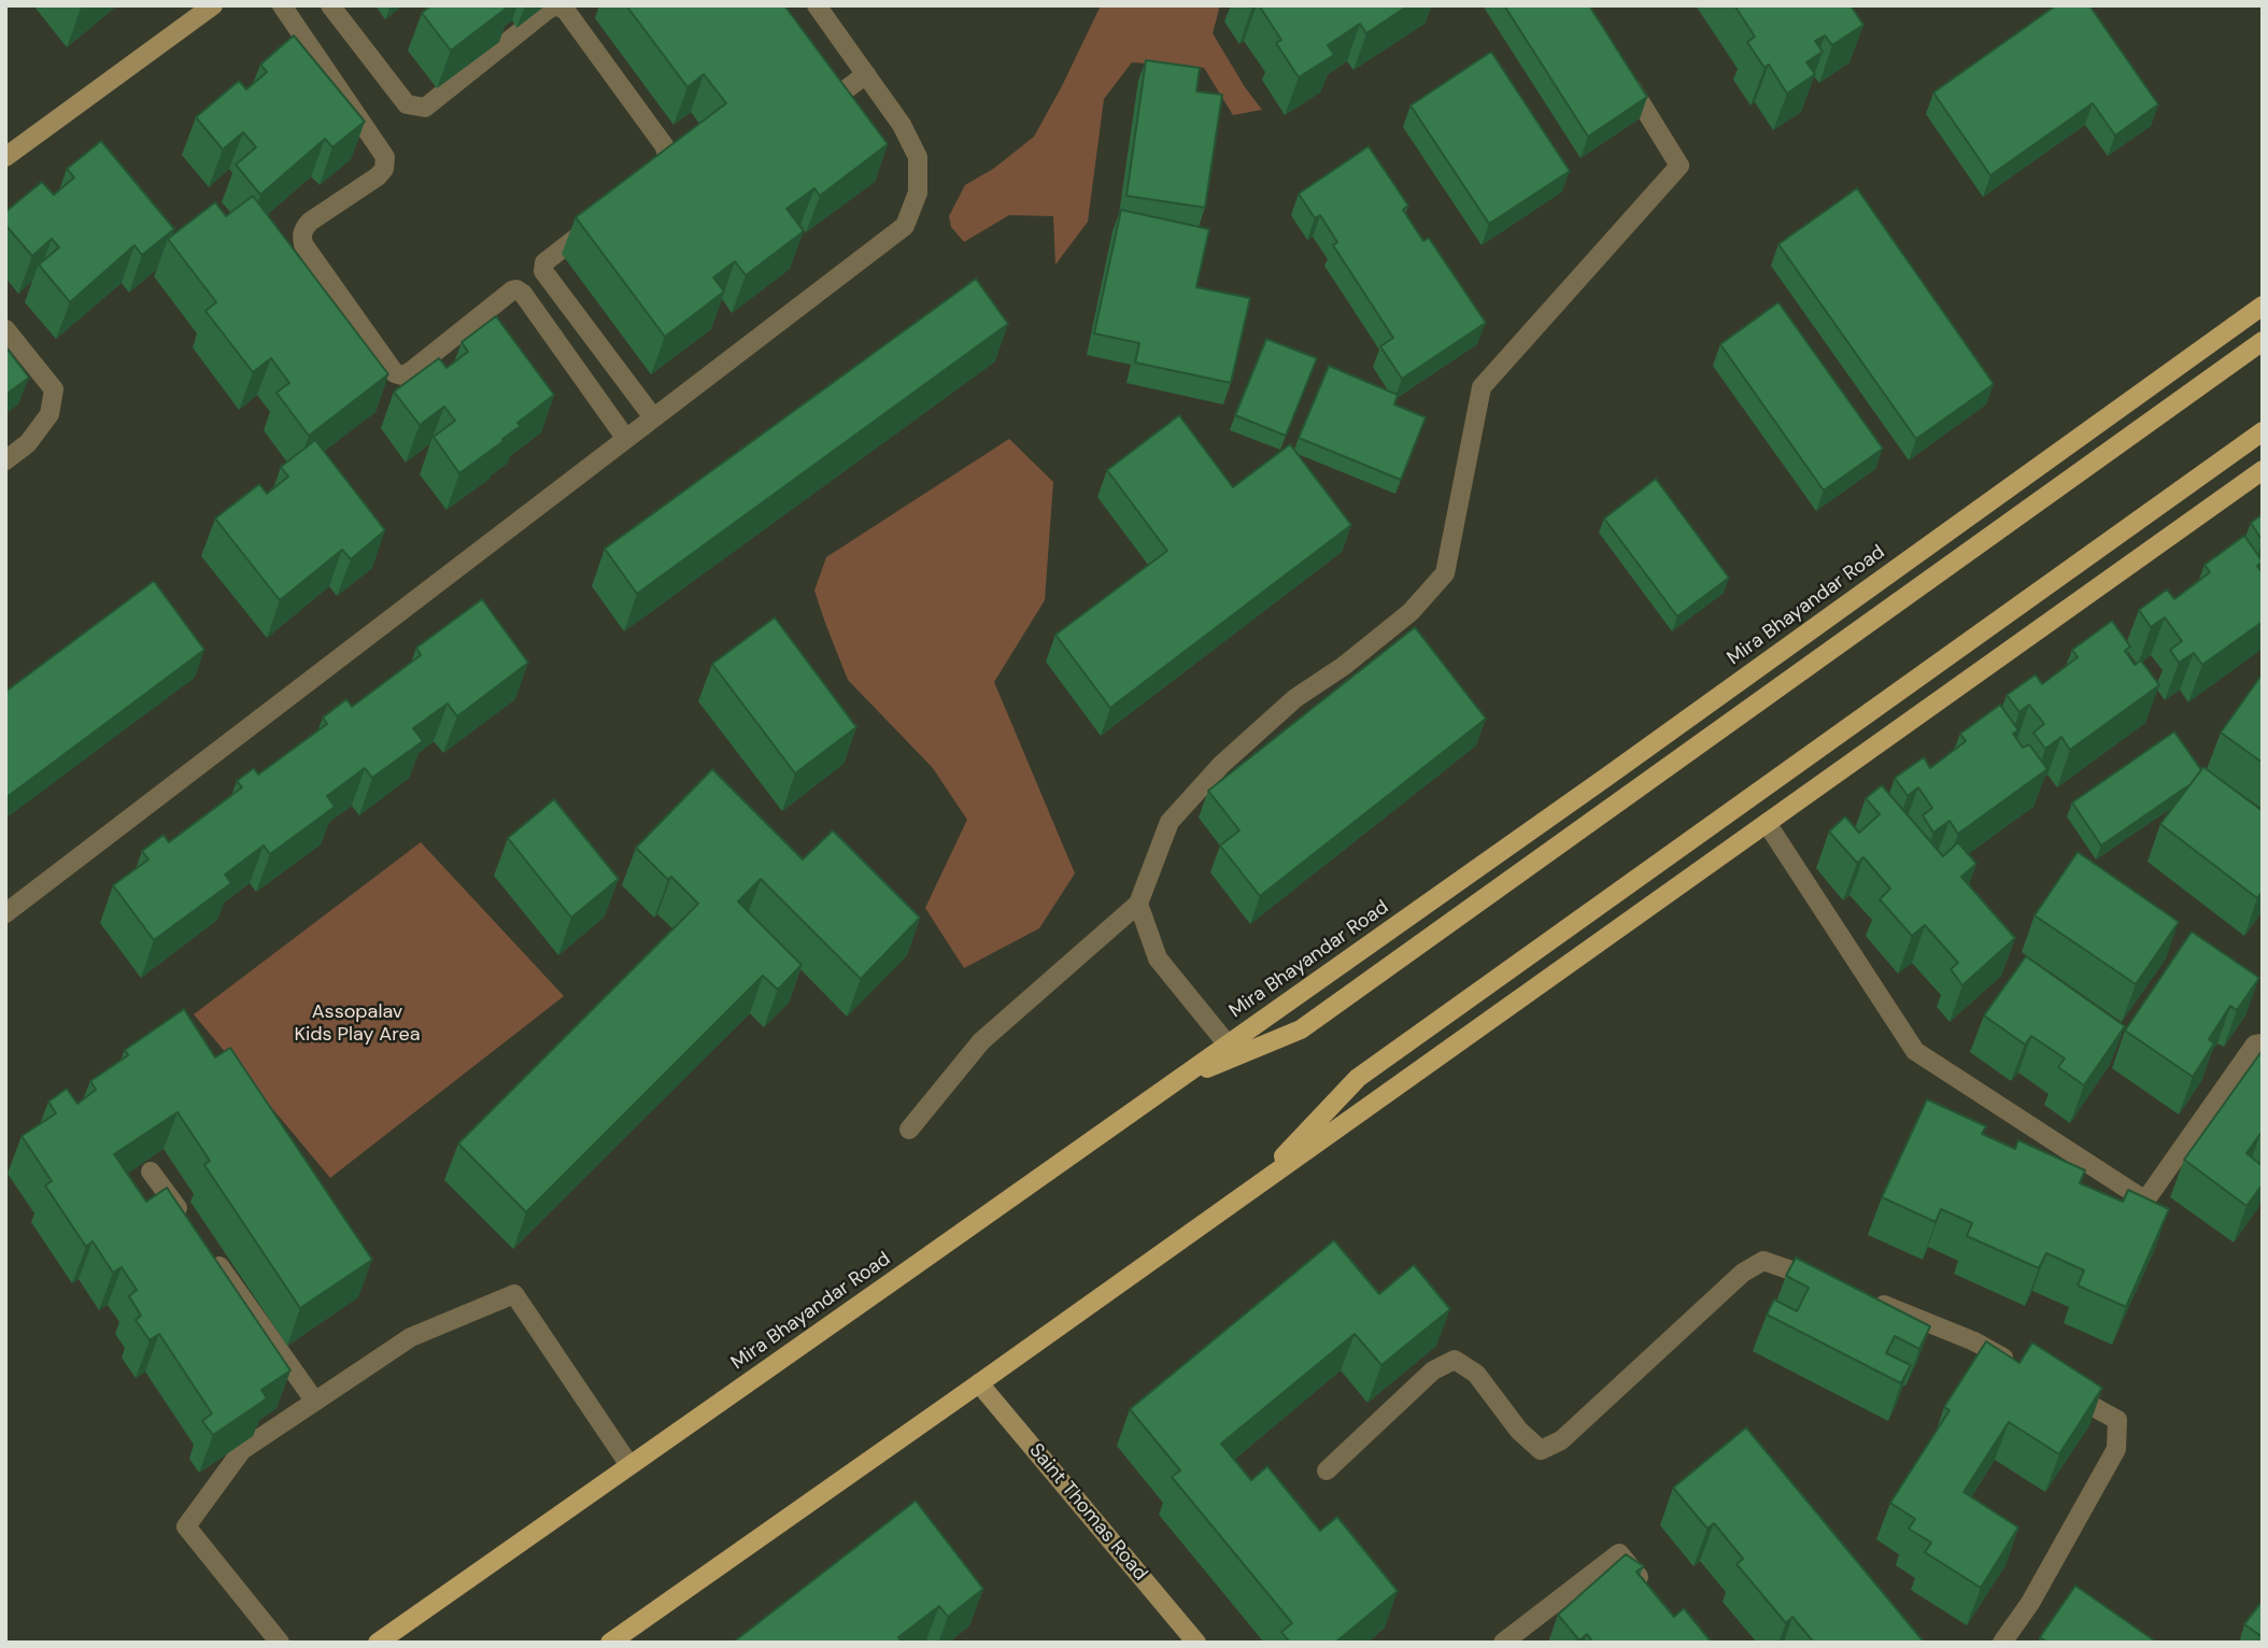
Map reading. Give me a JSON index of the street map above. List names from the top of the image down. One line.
{"streets":{"main road":["Mira Bhayandar Road"],"street":["Saint Thomas Road"]},"parks":["Assopalav Kids Play Area"]}
